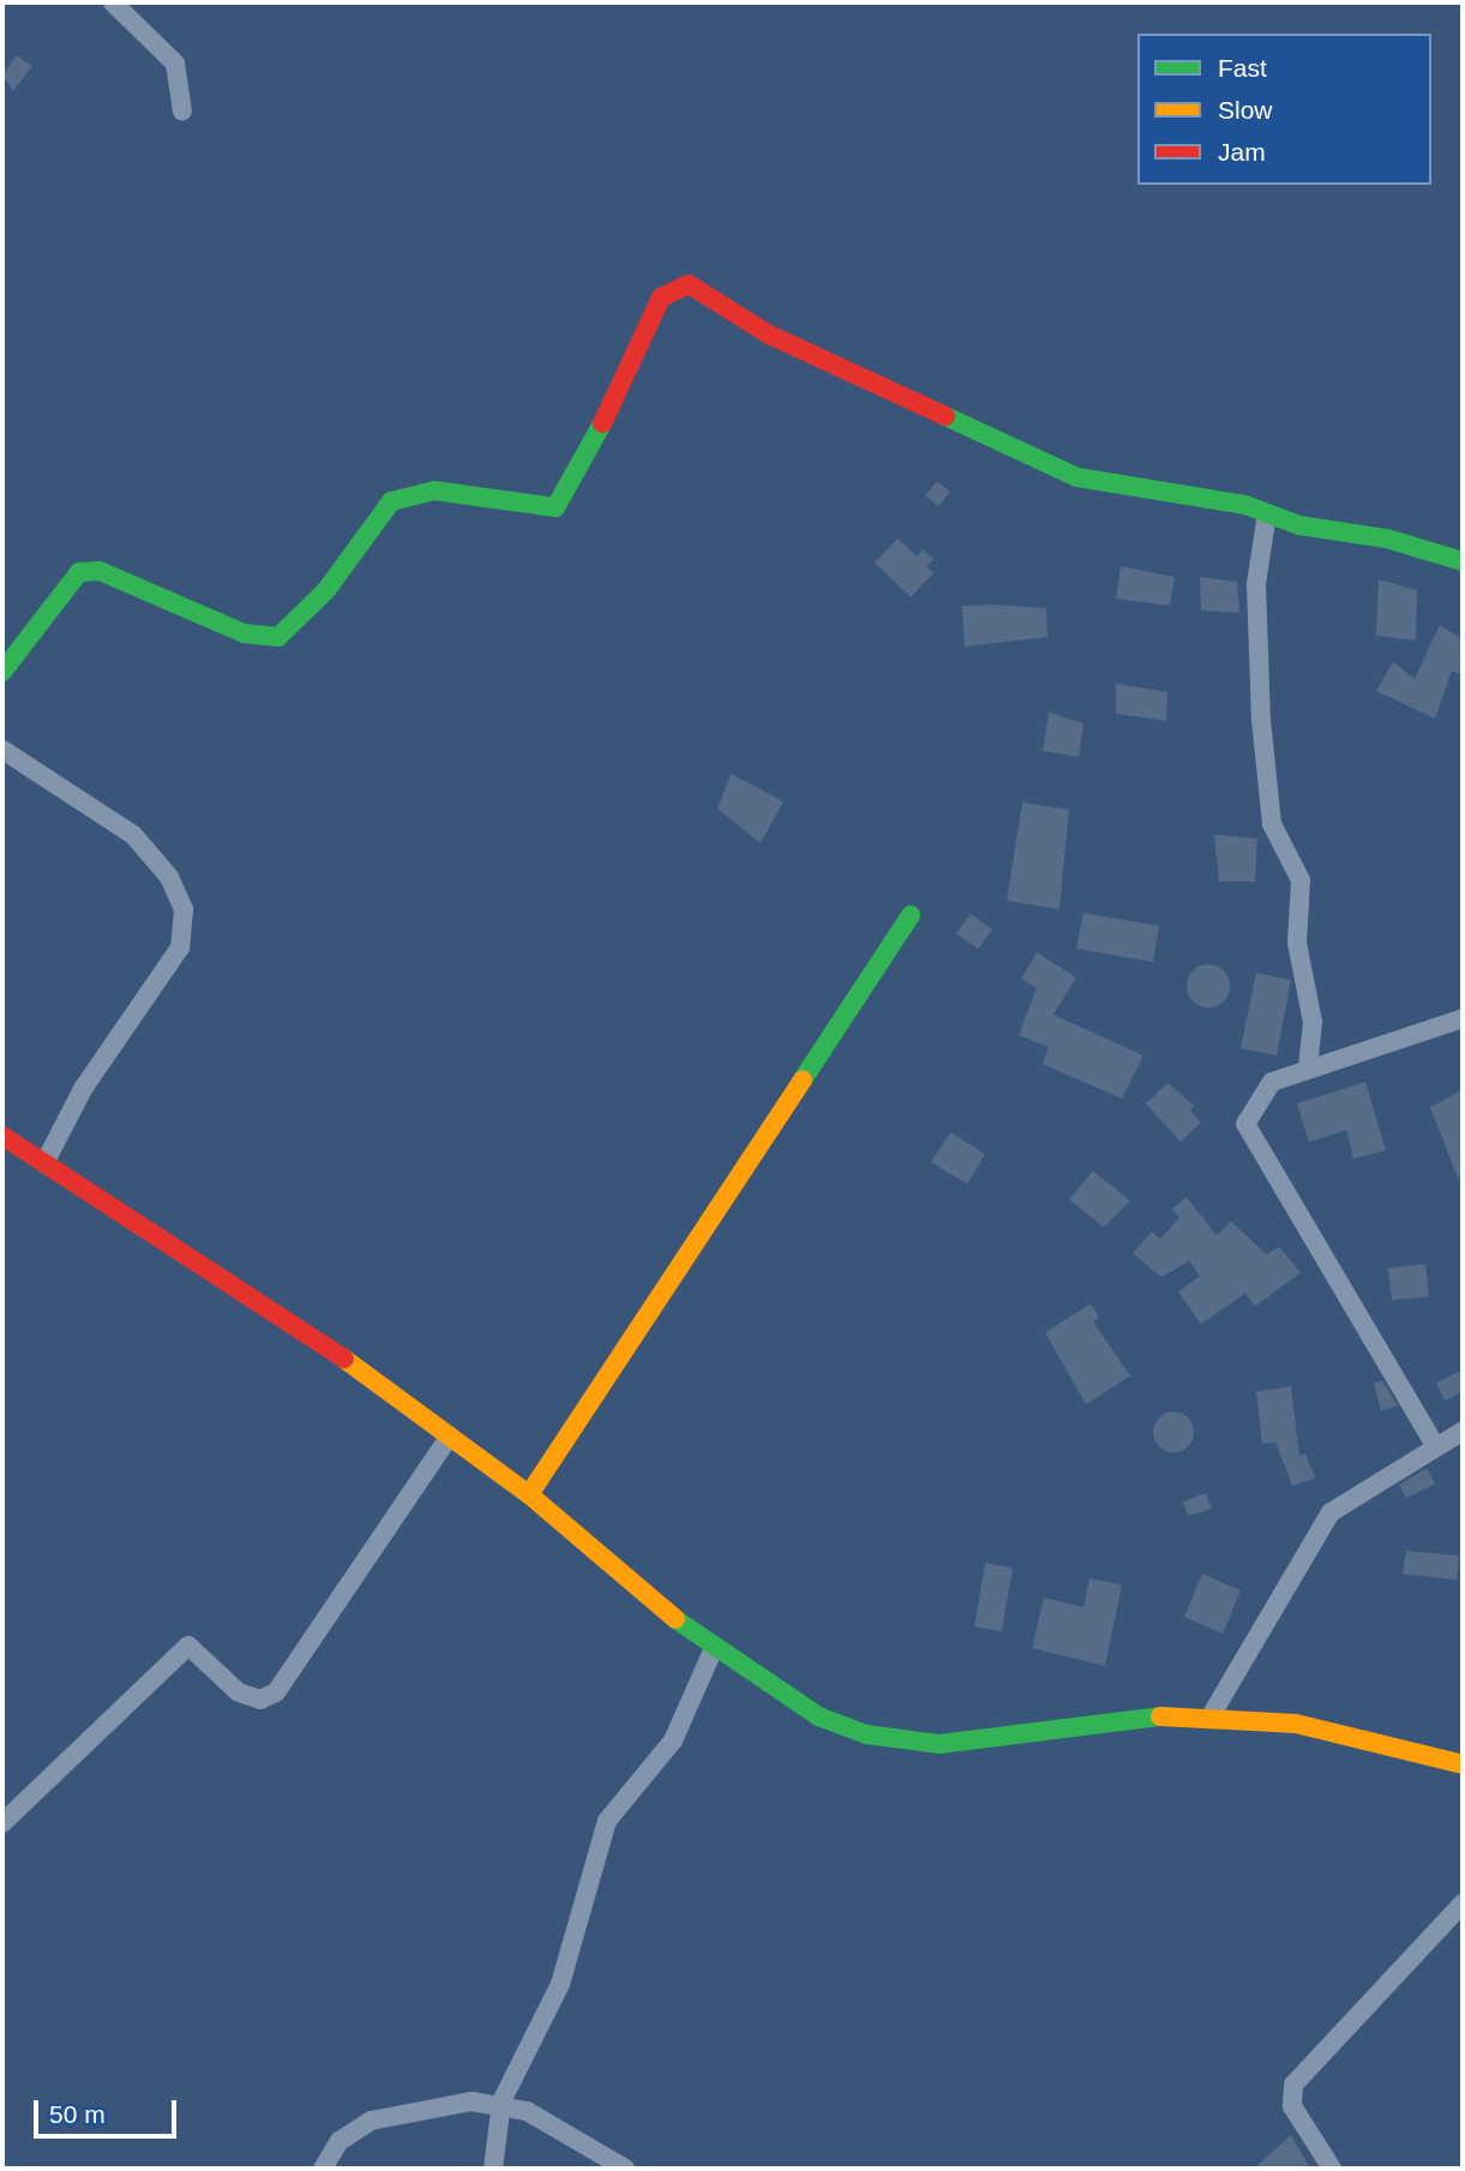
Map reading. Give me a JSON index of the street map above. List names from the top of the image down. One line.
{"legend":["Fast","Slow","Jam"],"scale_bar":"50 m"}
